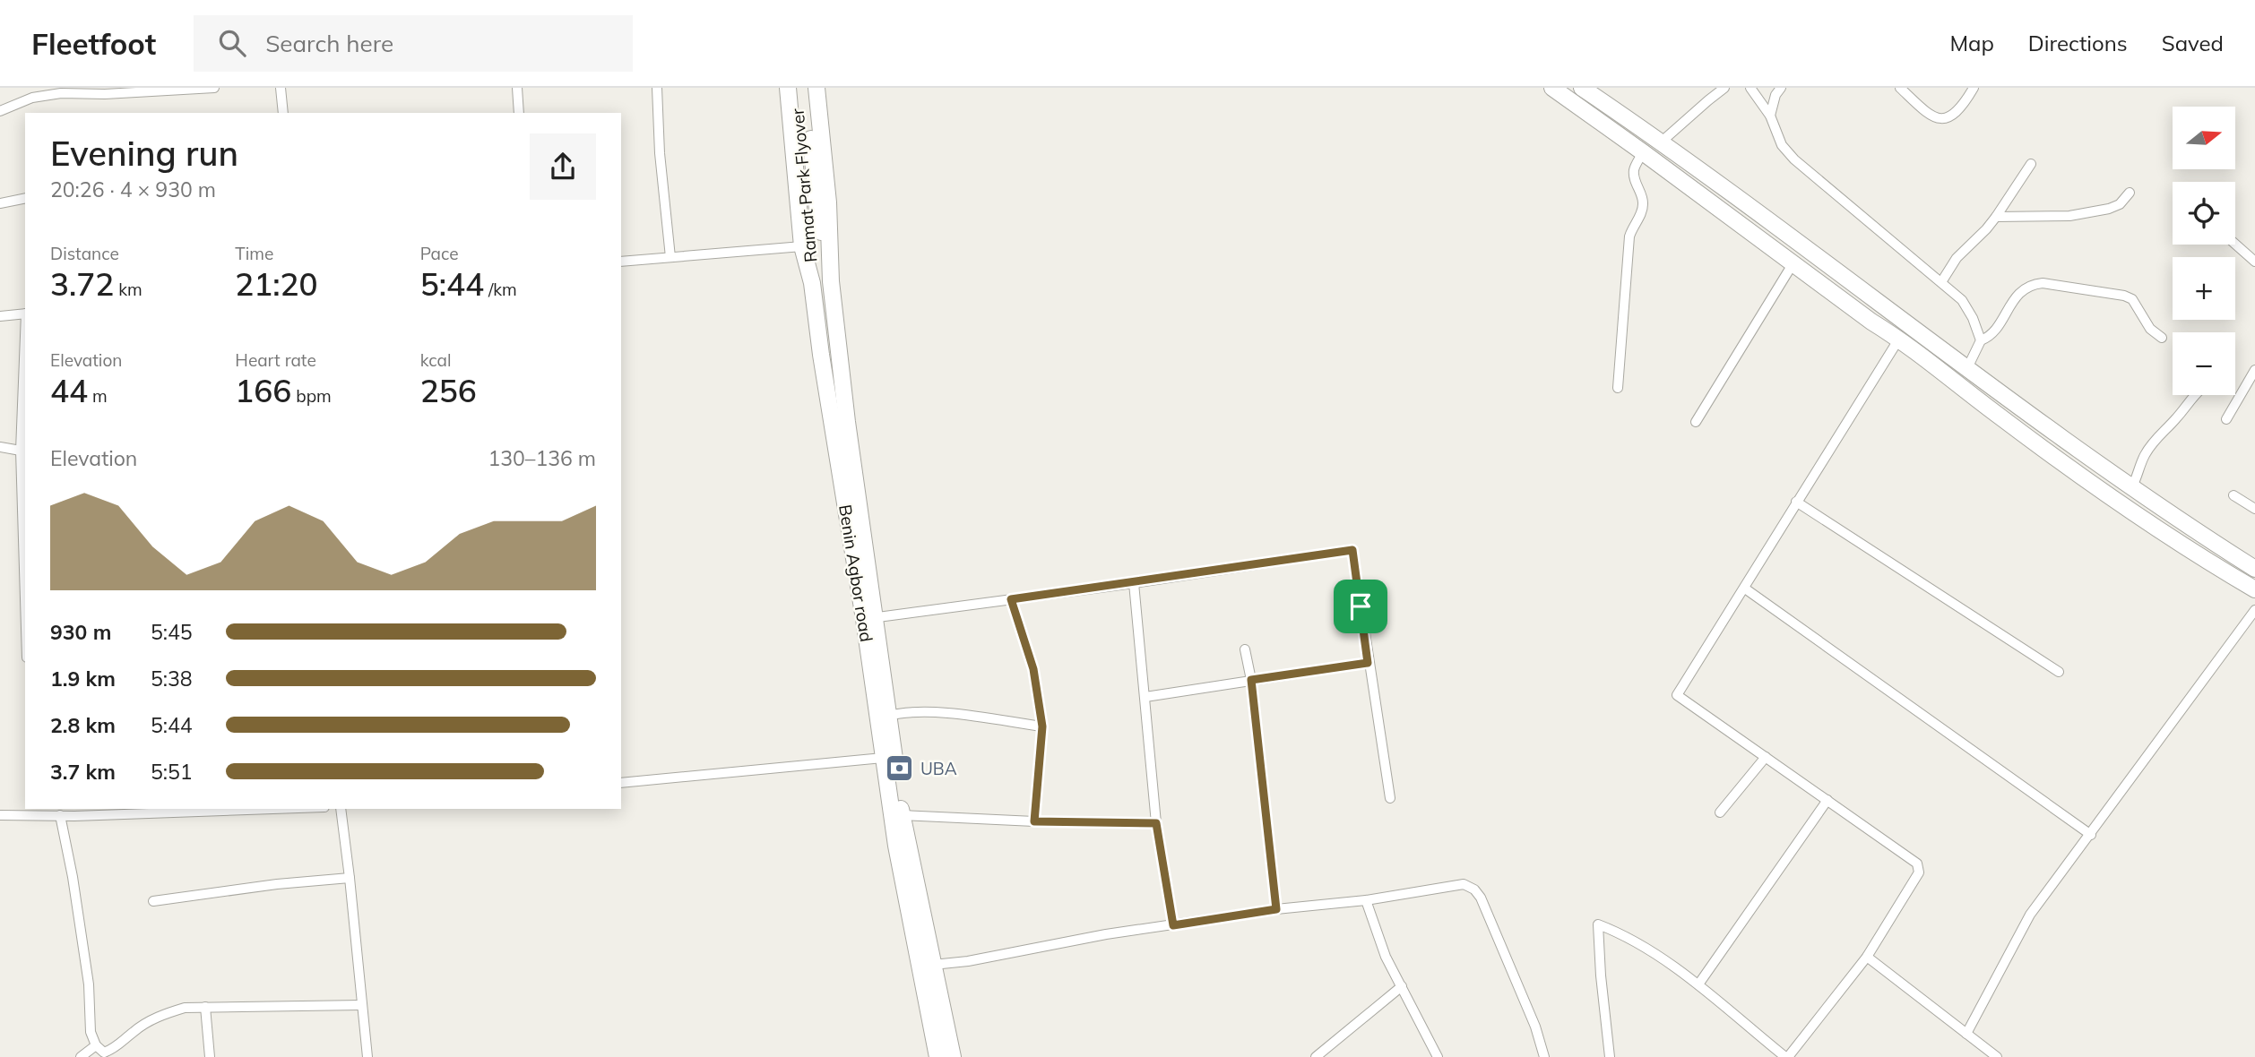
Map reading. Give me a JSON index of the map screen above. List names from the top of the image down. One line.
{"streets":{"highway":["Ramat Park Flyover","Benin Agbor road"]},"crossings":[["Ramat Park Flyover","Benin Agbor road"]],"places":{"bank":["UBA"]},"north":"right","page":{"header":"Fleetfoot","search":"Search here","nav":["Map","Directions","Saved"],"map_buttons":["+","−"],"heading":["Evening run","20:26 · 4 × 930 m"],"stats":[["Distance","3.72 km"],["Time","21:20"],["Pace","5:44 /km"],["Elevation","44 m"],["Heart rate","166 bpm"],["kcal","256"]],"chart":["Elevation","130–136 m"],"list":[{"name":"930 m","note":"5:45"},{"name":"1.9 km","note":"5:38"},{"name":"2.8 km","note":"5:44"},{"name":"3.7 km","note":"5:51"}]}}
